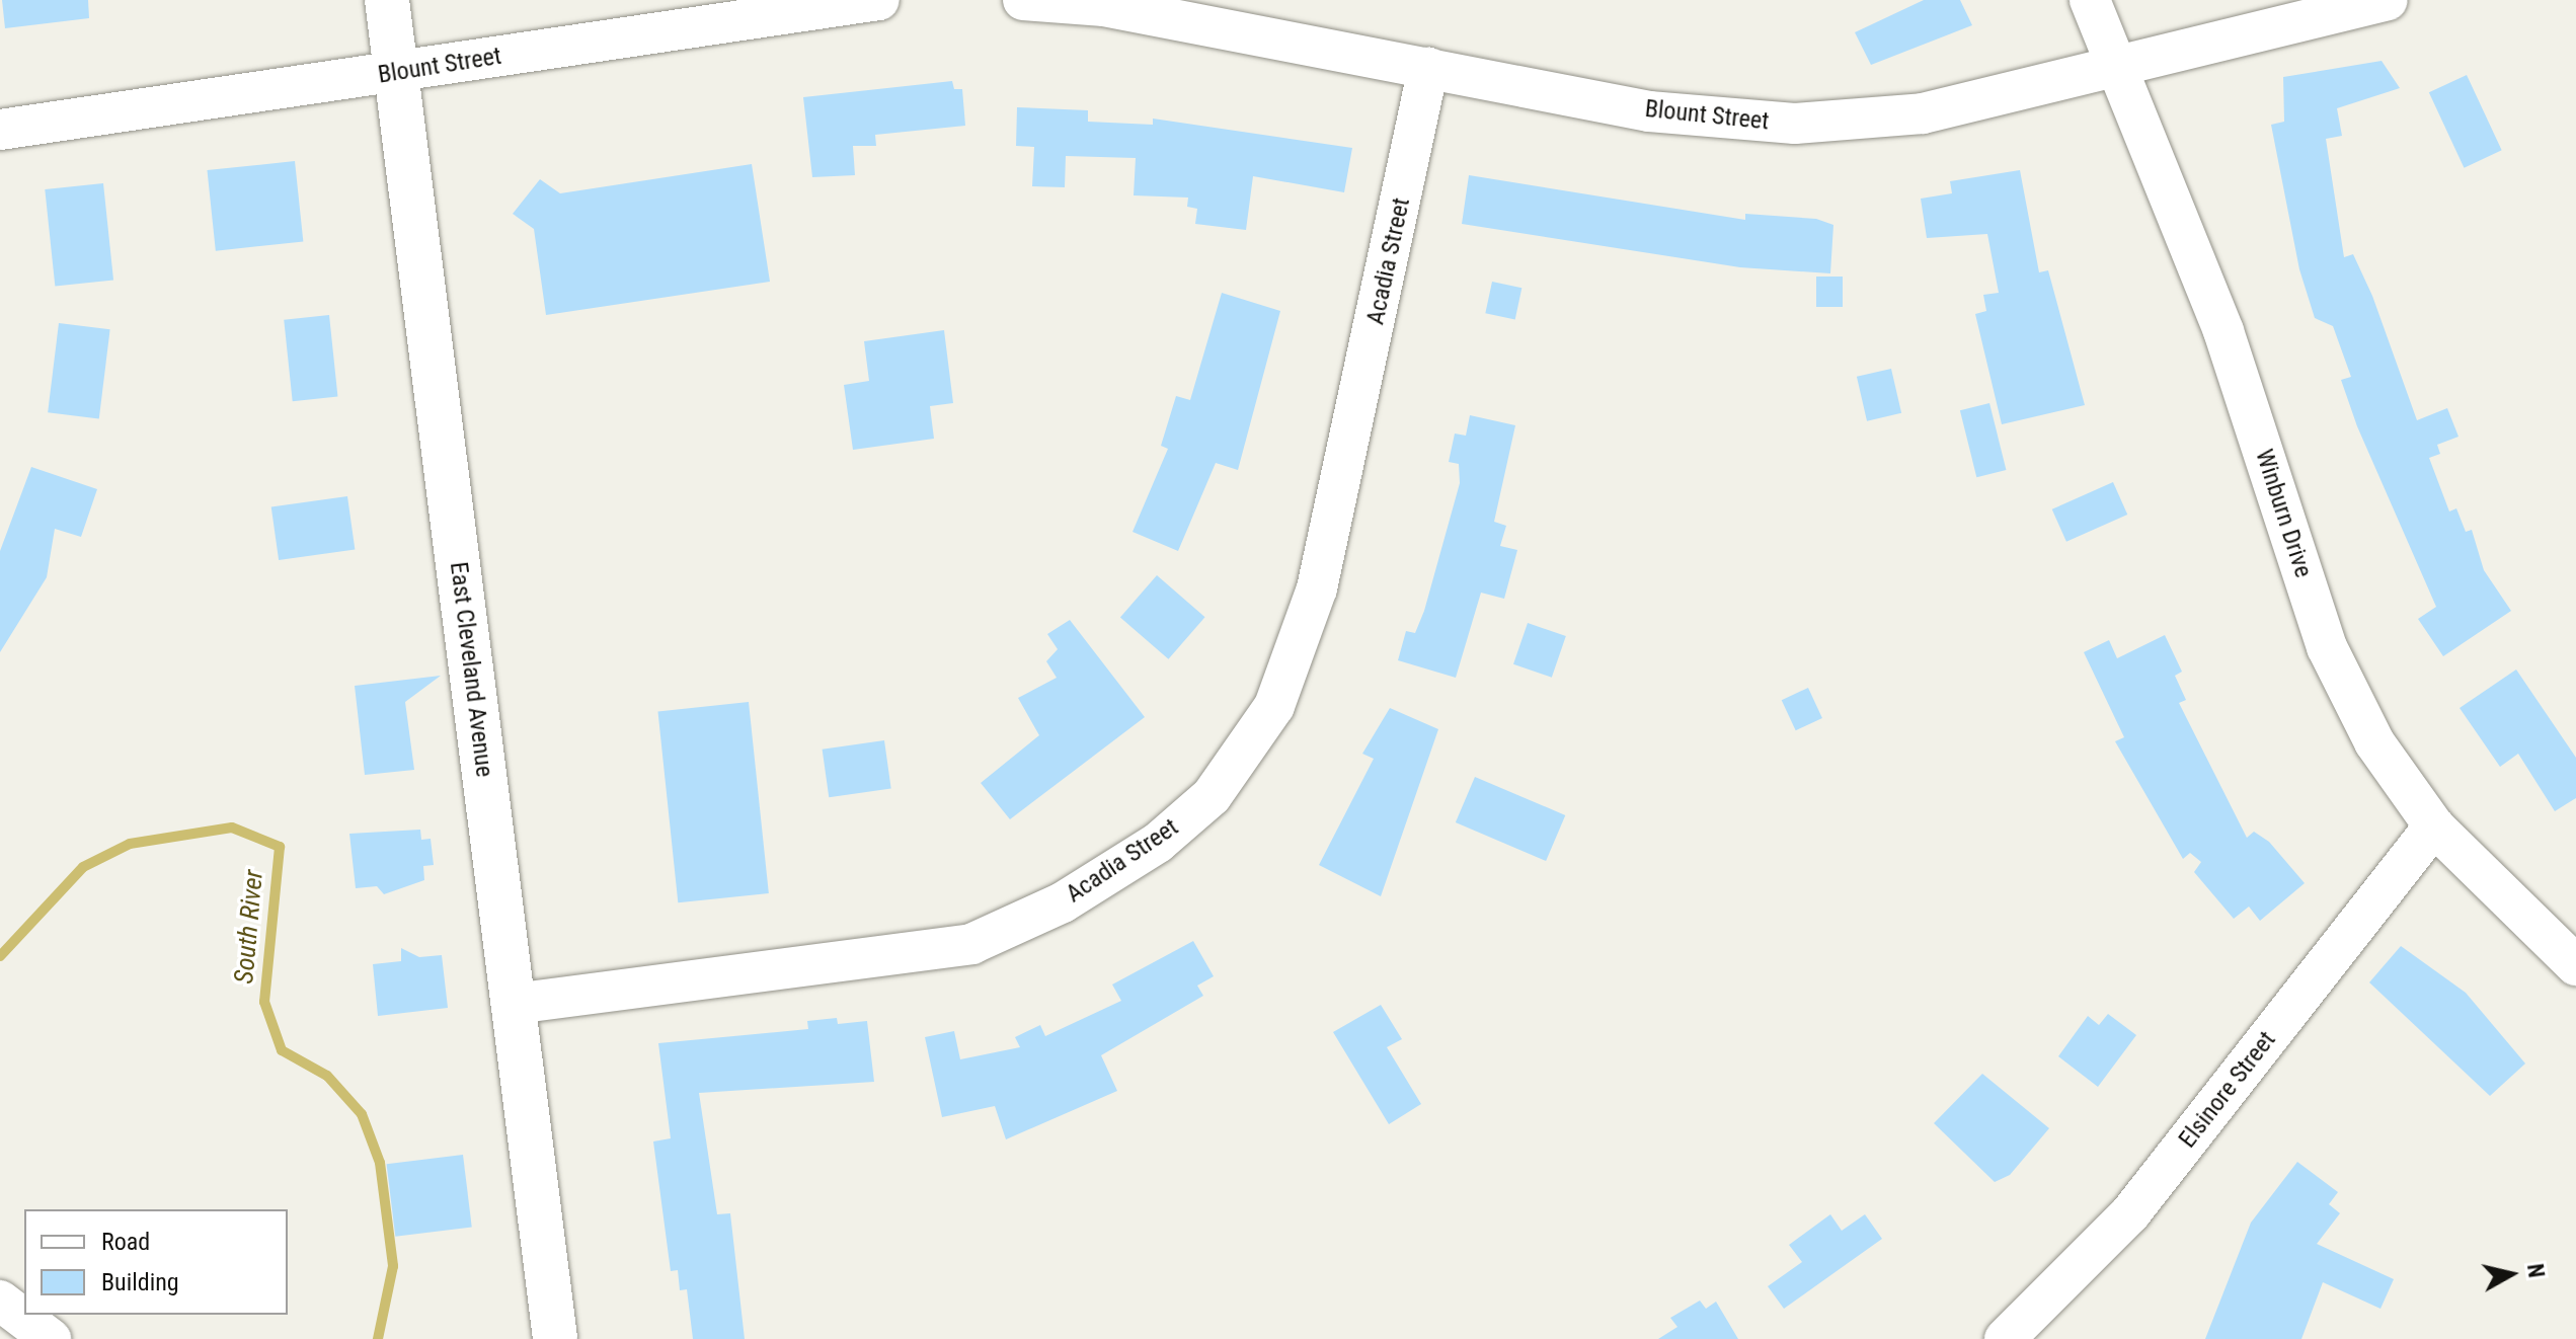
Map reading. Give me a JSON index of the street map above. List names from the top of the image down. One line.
{"streets":{"main road":["East Cleveland Avenue"],"street":["Blount Street","Acadia Street","Winburn Drive","Elsinore Street"]},"crossings":[["Blount Street","Acadia Street"],["Blount Street","Winburn Drive"],["Blount Street","East Cleveland Avenue"],["Acadia Street","East Cleveland Avenue"],["Winburn Drive","Elsinore Street"]],"water":["South River"],"legend":["Road","Building"],"north":"right"}
